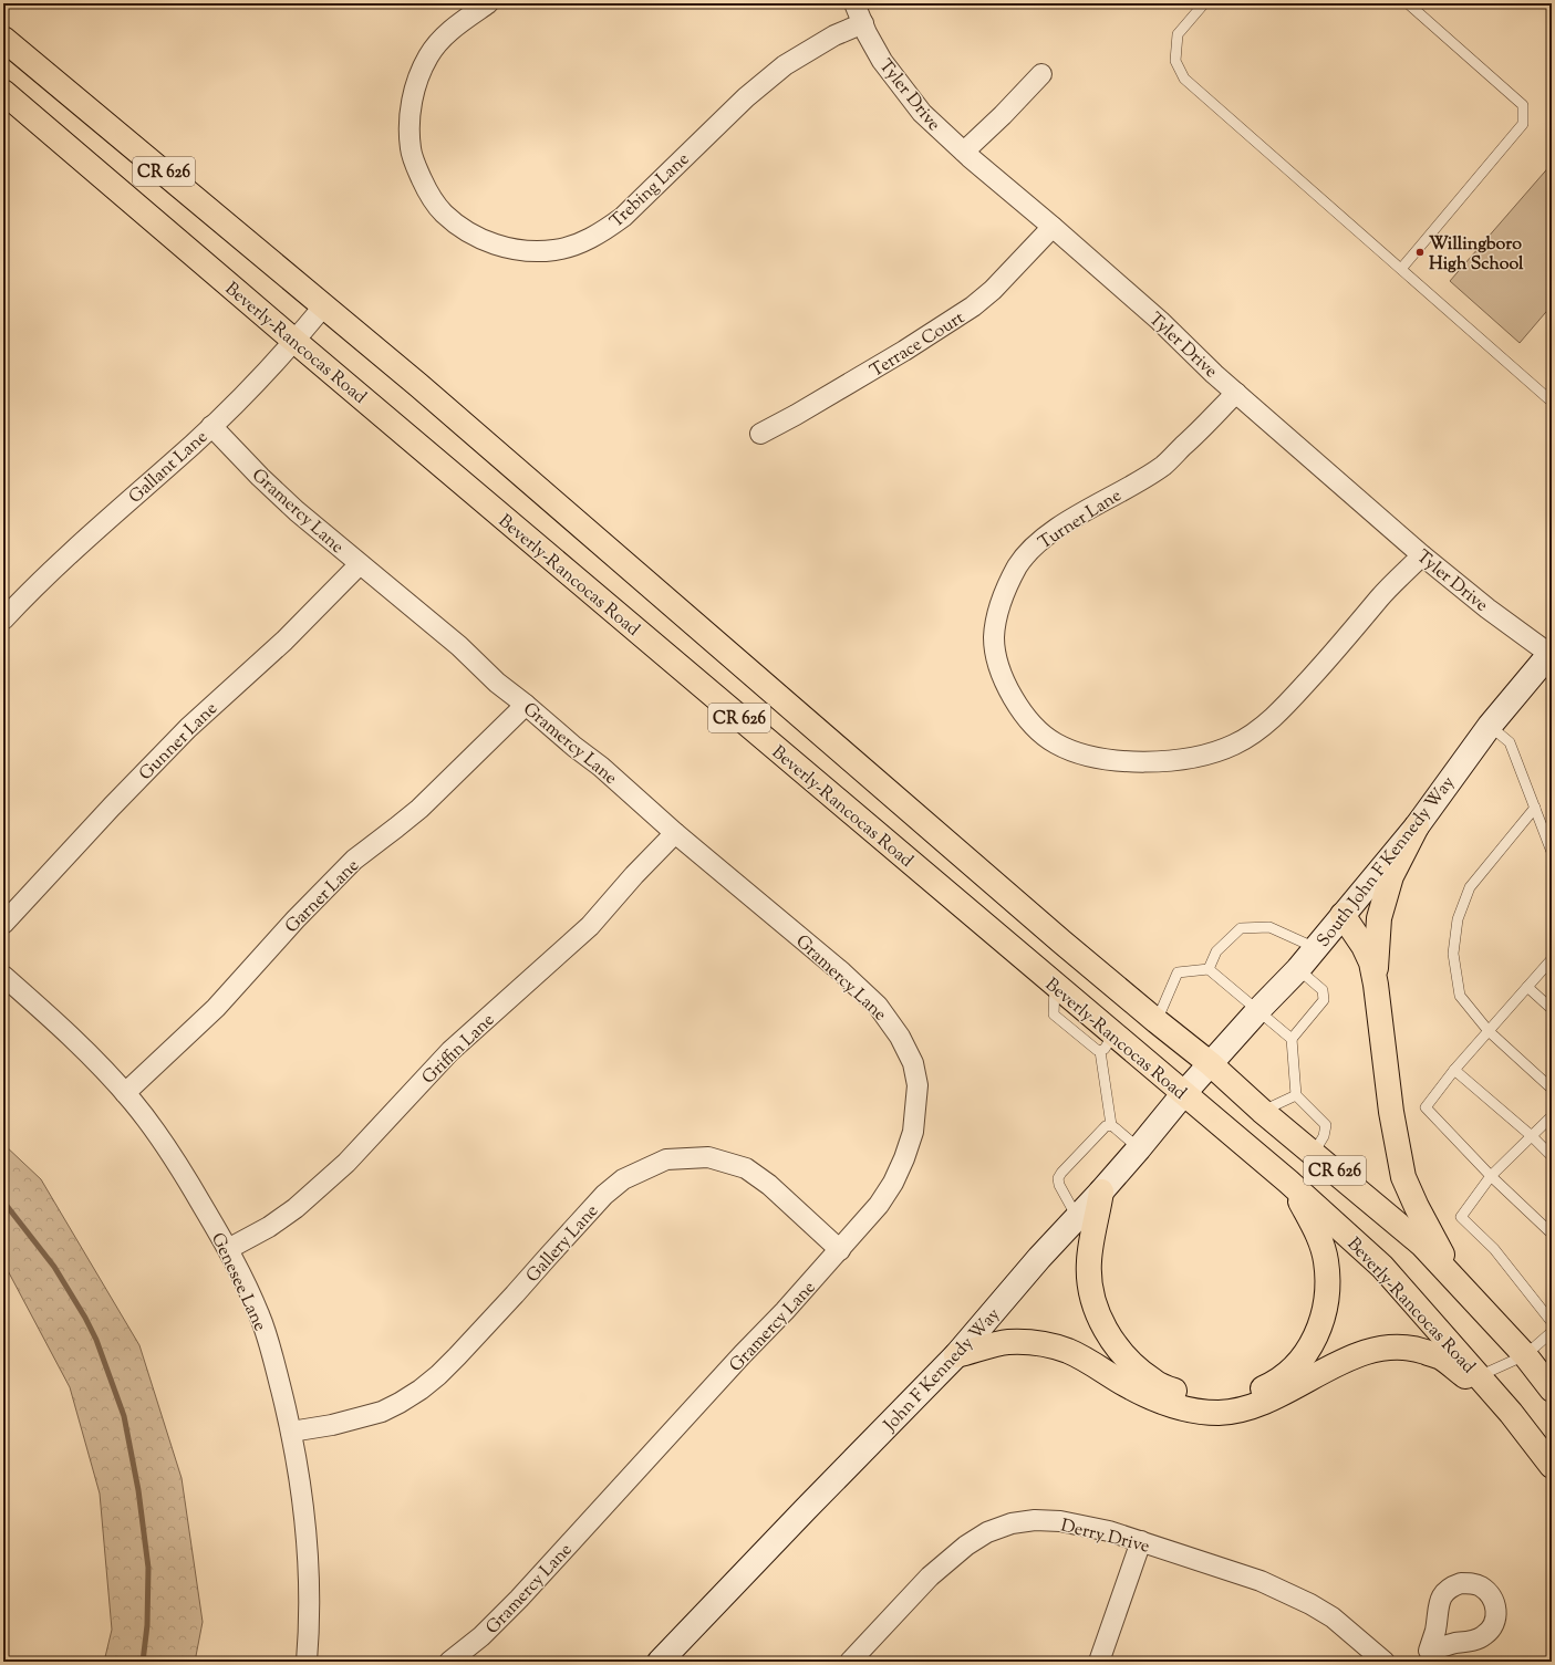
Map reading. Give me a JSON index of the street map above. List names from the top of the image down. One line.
{"streets":{"main road":["CR 626","Beverly-Rancocas Road"],"street":["Tyler Drive","Trebing Lane","Terrace Court","Gallant Lane","Gramercy Lane","Turner Lane","Gunner Lane","South John F Kennedy Way","Garner Lane","Griffin Lane","Gallery Lane","Genesee Lane","John F Kennedy Way","Derry Drive"]},"crossings":[["Tyler Drive","Trebing Lane"],["Tyler Drive","Terrace Court"],["Tyler Drive","Turner Lane"],["Tyler Drive","South John F Kennedy Way"],["CR 626","Gallant Lane"],["CR 626","South John F Kennedy Way"],["CR 626","John F Kennedy Way"],["Beverly-Rancocas Road","Gallant Lane"],["Beverly-Rancocas Road","John F Kennedy Way"],["Gallant Lane","Gramercy Lane"],["Gramercy Lane","Gunner Lane"],["Gramercy Lane","Garner Lane"],["Gramercy Lane","Griffin Lane"],["Gramercy Lane","Gallery Lane"],["South John F Kennedy Way","John F Kennedy Way"],["Garner Lane","Genesee Lane"],["Griffin Lane","Genesee Lane"],["Gallery Lane","Genesee Lane"]],"places":["Willingboro High School"]}
